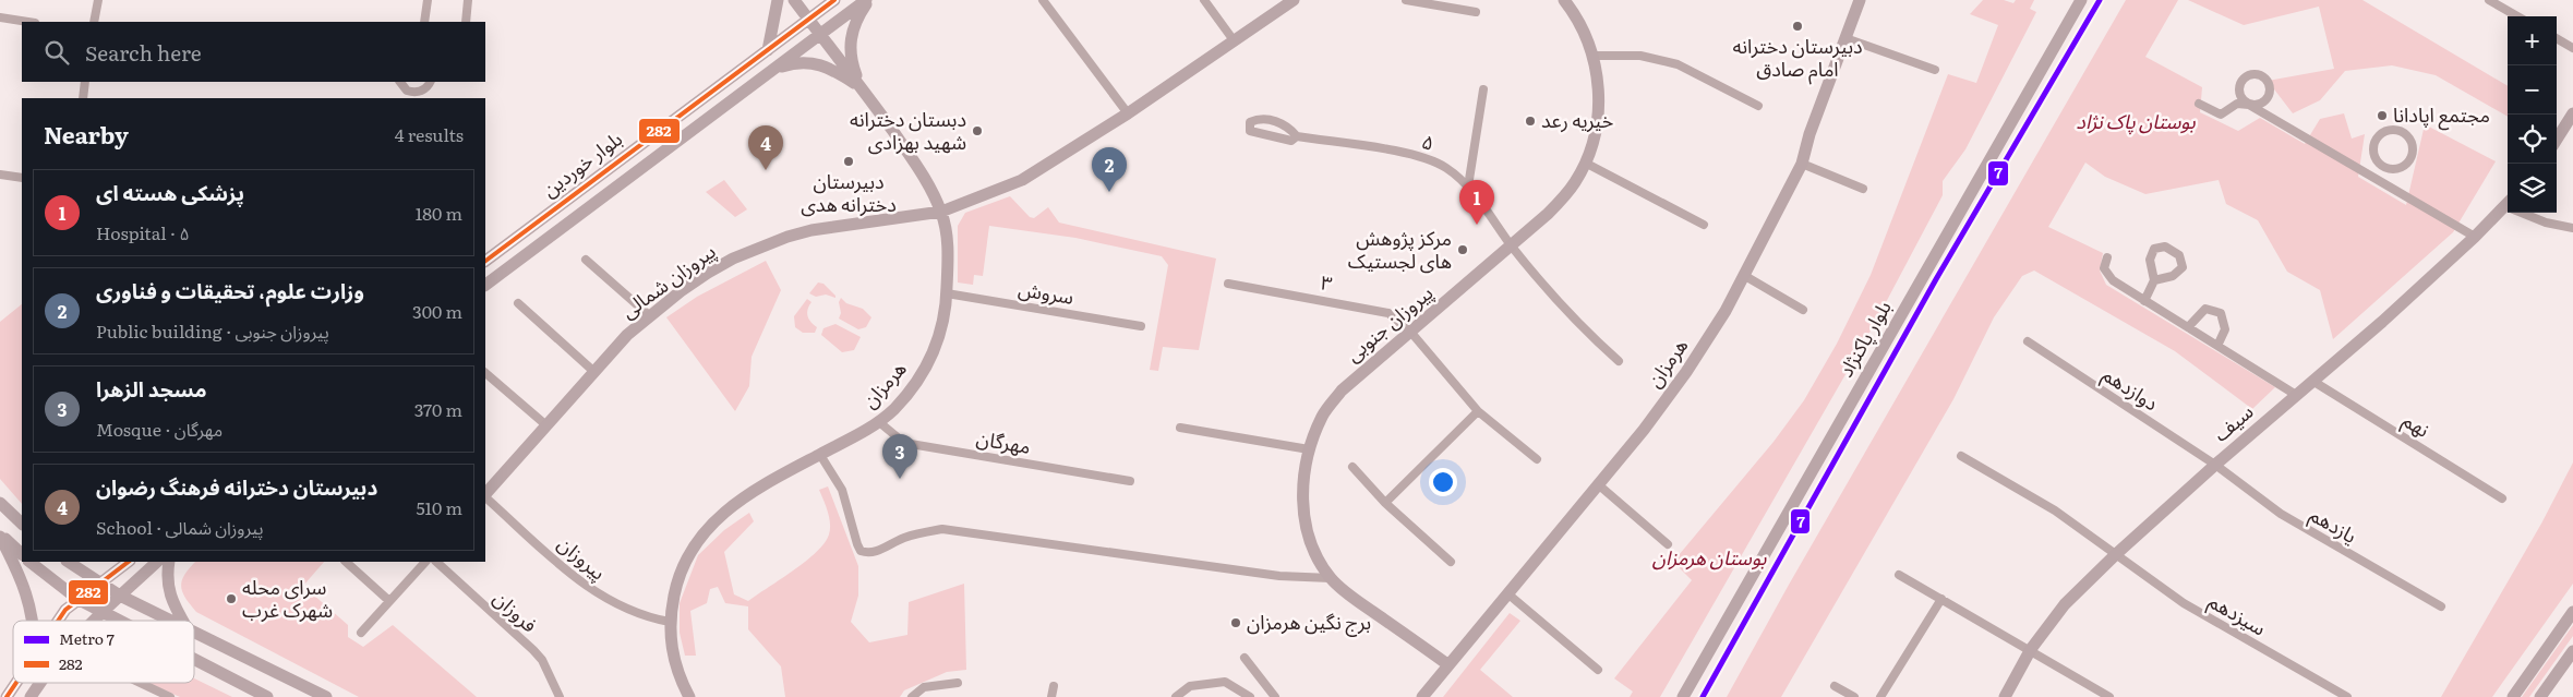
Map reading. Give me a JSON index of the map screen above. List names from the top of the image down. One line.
{"streets":{"street":["۵","بلوار خوردین","پیروزان شمالی","۳","سروش","پیروزان جنوبی","بلوار پاکنژاد","هرمزان","دوازدهم","سیف","نهم","مهرگان","یازدهم","پیروزان","فروزان","سیزدهم"]},"crossings":[["۵","پیروزان جنوبی"],["بلوار خوردین","هرمزان"],["پیروزان شمالی","هرمزان"],["پیروزان شمالی","پیروزان"],["۳","پیروزان جنوبی"],["سروش","هرمزان"],["پیروزان جنوبی","هرمزان"],["هرمزان","مهرگان"],["هرمزان","پیروزان"],["دوازدهم","سیف"],["دوازدهم","یازدهم"],["سیف","نهم"],["سیف","یازدهم"],["سیف","سیزدهم"]],"parks":["بوستان پاک نژاد","بوستان هرمزان"],"places":["دبیرستان دخترانه امام صادق","مجتمع اپادانا","خیریه رعد","دبستان دخترانه شهید بهزادی","دبیرستان دخترانه هدی","مرکز پژوهش های لجستیک","سرای محله شهرک غرب","برج نگین هرمزان"],"lines":["metro line 7","transit line 282"],"legend":["Metro 7","282"],"page":{"map_buttons":["+","−"],"search":"Search here","heading":["Nearby","4 results"],"pins":["4","2","1","3"],"list":[{"mark":"1","name":"پزشکی هسته ای","note":"Hospital · ۵","value":"180 m"},{"mark":"2","name":"وزارت علوم، تحقیقات و فناوری","note":"Public building · پیروزان جنوبی","value":"300 m"},{"mark":"3","name":"مسجد الزهرا","note":"Mosque · مهرگان","value":"370 m"},{"mark":"4","name":"دبیرستان دخترانه فرهنگ رضوان","note":"School · پیروزان شمالی","value":"510 m"}]}}
